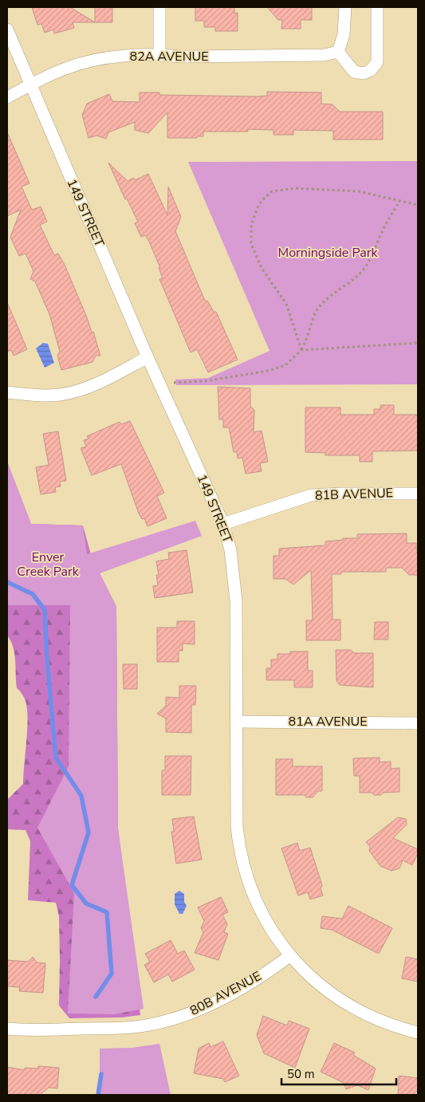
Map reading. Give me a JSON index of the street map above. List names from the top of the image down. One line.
{"streets":{"street":["82A AVENUE","149 STREET","81B AVENUE","81A AVENUE","80B AVENUE"]},"crossings":[["82A AVENUE","149 STREET"],["149 STREET","81B AVENUE"],["149 STREET","81A AVENUE"],["149 STREET","80B AVENUE"]],"parks":["Morningside Park","Enver Creek Park"],"scale_bar":"50 m"}
